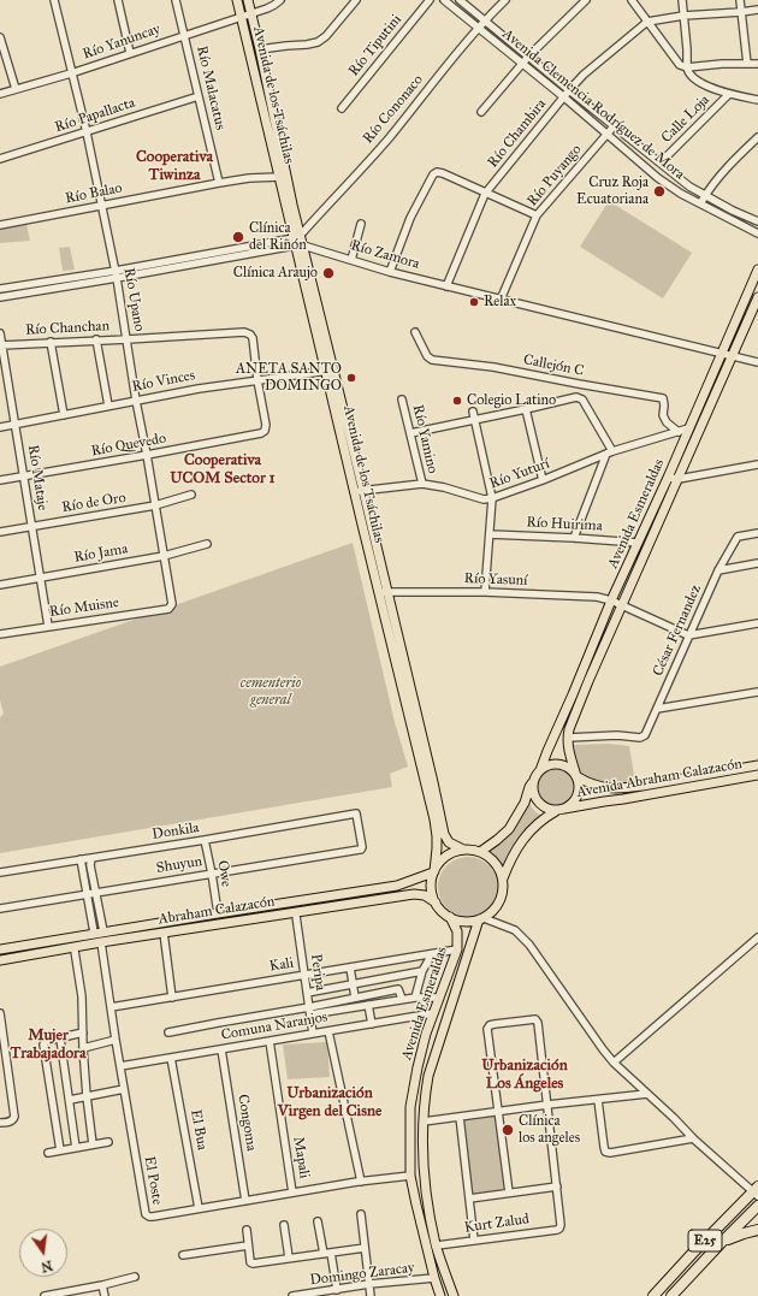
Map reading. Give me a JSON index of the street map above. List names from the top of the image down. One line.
{"streets":{"highway":["E25"],"main road":["Avenida de los Tsáchilas","Avenida Esmeraldas","Avenida Abraham Calazacón","Abraham Calazacón"],"street":["Río Yanuncay","Río Tiputini","Río Malacatus","Avenida Clemencia Rodríguez de Mora","Río Cononaco","Río Papallacta","Calle Loja","Río Chambira","Río Puyango","Río Balao","Río Zamora","Río Upano","Río Chanchan","Callejón C","Río Vinces","Río Yamino","Río Quevedo","Río Yuturí","Río Mataje","Río de Oro","Río Huirima","Río Jama","Río Yasuní","Río Muisne","César Fernandez","Donkila","Shuyun","Owe","Kali","Peripa","Comuna Naranjos","Congoma","El Bua","Mapali","El Poste","Kurt Zalud","Domingo Zaracay"]},"crossings":[["Río Yanuncay","Río Malacatus"],["Río Yanuncay","Avenida de los Tsáchilas"],["Río Yanuncay","Río Upano"],["Río Malacatus","Río Papallacta"],["Río Malacatus","Río Balao"],["Avenida de los Tsáchilas","Río Cononaco"],["Avenida de los Tsáchilas","Río Balao"],["Avenida de los Tsáchilas","Río Zamora"],["Avenida de los Tsáchilas","Río Vinces"],["Avenida de los Tsáchilas","Río Yuturí"],["Avenida de los Tsáchilas","Avenida Esmeraldas"],["Avenida de los Tsáchilas","Río Yasuní"],["Avenida de los Tsáchilas","Abraham Calazacón"],["Avenida Clemencia Rodríguez de Mora","Río Cononaco"],["Avenida Clemencia Rodríguez de Mora","Calle Loja"],["Avenida Clemencia Rodríguez de Mora","Río Chambira"],["Avenida Clemencia Rodríguez de Mora","Río Puyango"],["Río Cononaco","Río Zamora"],["Río Papallacta","Río Upano"],["Río Chambira","Río Zamora"],["Río Puyango","Río Zamora"],["Río Balao","Río Upano"],["Río Zamora","Río Upano"],["Río Zamora","Avenida Esmeraldas"],["Río Upano","Río Chanchan"],["Río Upano","Río Vinces"],["Río Upano","Río Quevedo"],["Río Upano","Río de Oro"],["Río Upano","Río Jama"],["Río Upano","Río Muisne"],["Río Chanchan","Río Vinces"],["Río Chanchan","Río Quevedo"],["Río Chanchan","Río Mataje"],["Callejón C","Río Yuturí"],["Río Vinces","Río Quevedo"],["Río Vinces","Río Mataje"],["Río Yamino","Río Yuturí"],["Río Quevedo","Río Mataje"],["Río Yuturí","Avenida Esmeraldas"],["Río Mataje","Río de Oro"],["Río Mataje","Río Jama"],["Río Mataje","Río Muisne"],["Avenida Esmeraldas","Río Huirima"],["Avenida Esmeraldas","Río Yasuní"],["Avenida Esmeraldas","César Fernandez"],["Avenida Esmeraldas","Avenida Abraham Calazacón"],["Avenida Esmeraldas","Abraham Calazacón"],["Avenida Esmeraldas","Kali"],["Avenida Esmeraldas","Comuna Naranjos"],["Avenida Esmeraldas","El Poste"],["Avenida Esmeraldas","Kurt Zalud"],["Avenida Esmeraldas","Domingo Zaracay"],["Río Yasuní","César Fernandez"],["Donkila","Shuyun"],["Donkila","Owe"],["Shuyun","Owe"],["Owe","Abraham Calazacón"],["Abraham Calazacón","El Poste"],["Kali","Peripa"],["Kali","El Poste"],["Peripa","Comuna Naranjos"],["Comuna Naranjos","Congoma"],["Comuna Naranjos","El Bua"],["Comuna Naranjos","Mapali"],["Comuna Naranjos","El Poste"],["Congoma","El Poste"],["El Bua","El Poste"],["Mapali","El Poste"]],"districts":["Cooperativa Tiwinza","Cooperativa UCOM Sector 1","Mujer Trabajadora","Urbanización Los Ángeles","Urbanización Virgen del Cisne"],"parks":["cementerio general"],"places":["Cruz Roja Ecuatoriana","Clínica del Riñón","Clínica Araujo","Relax","ANETA SANTO DOMINGO","Colegio Latino","Clínica los angeles"],"north":"bottom"}
